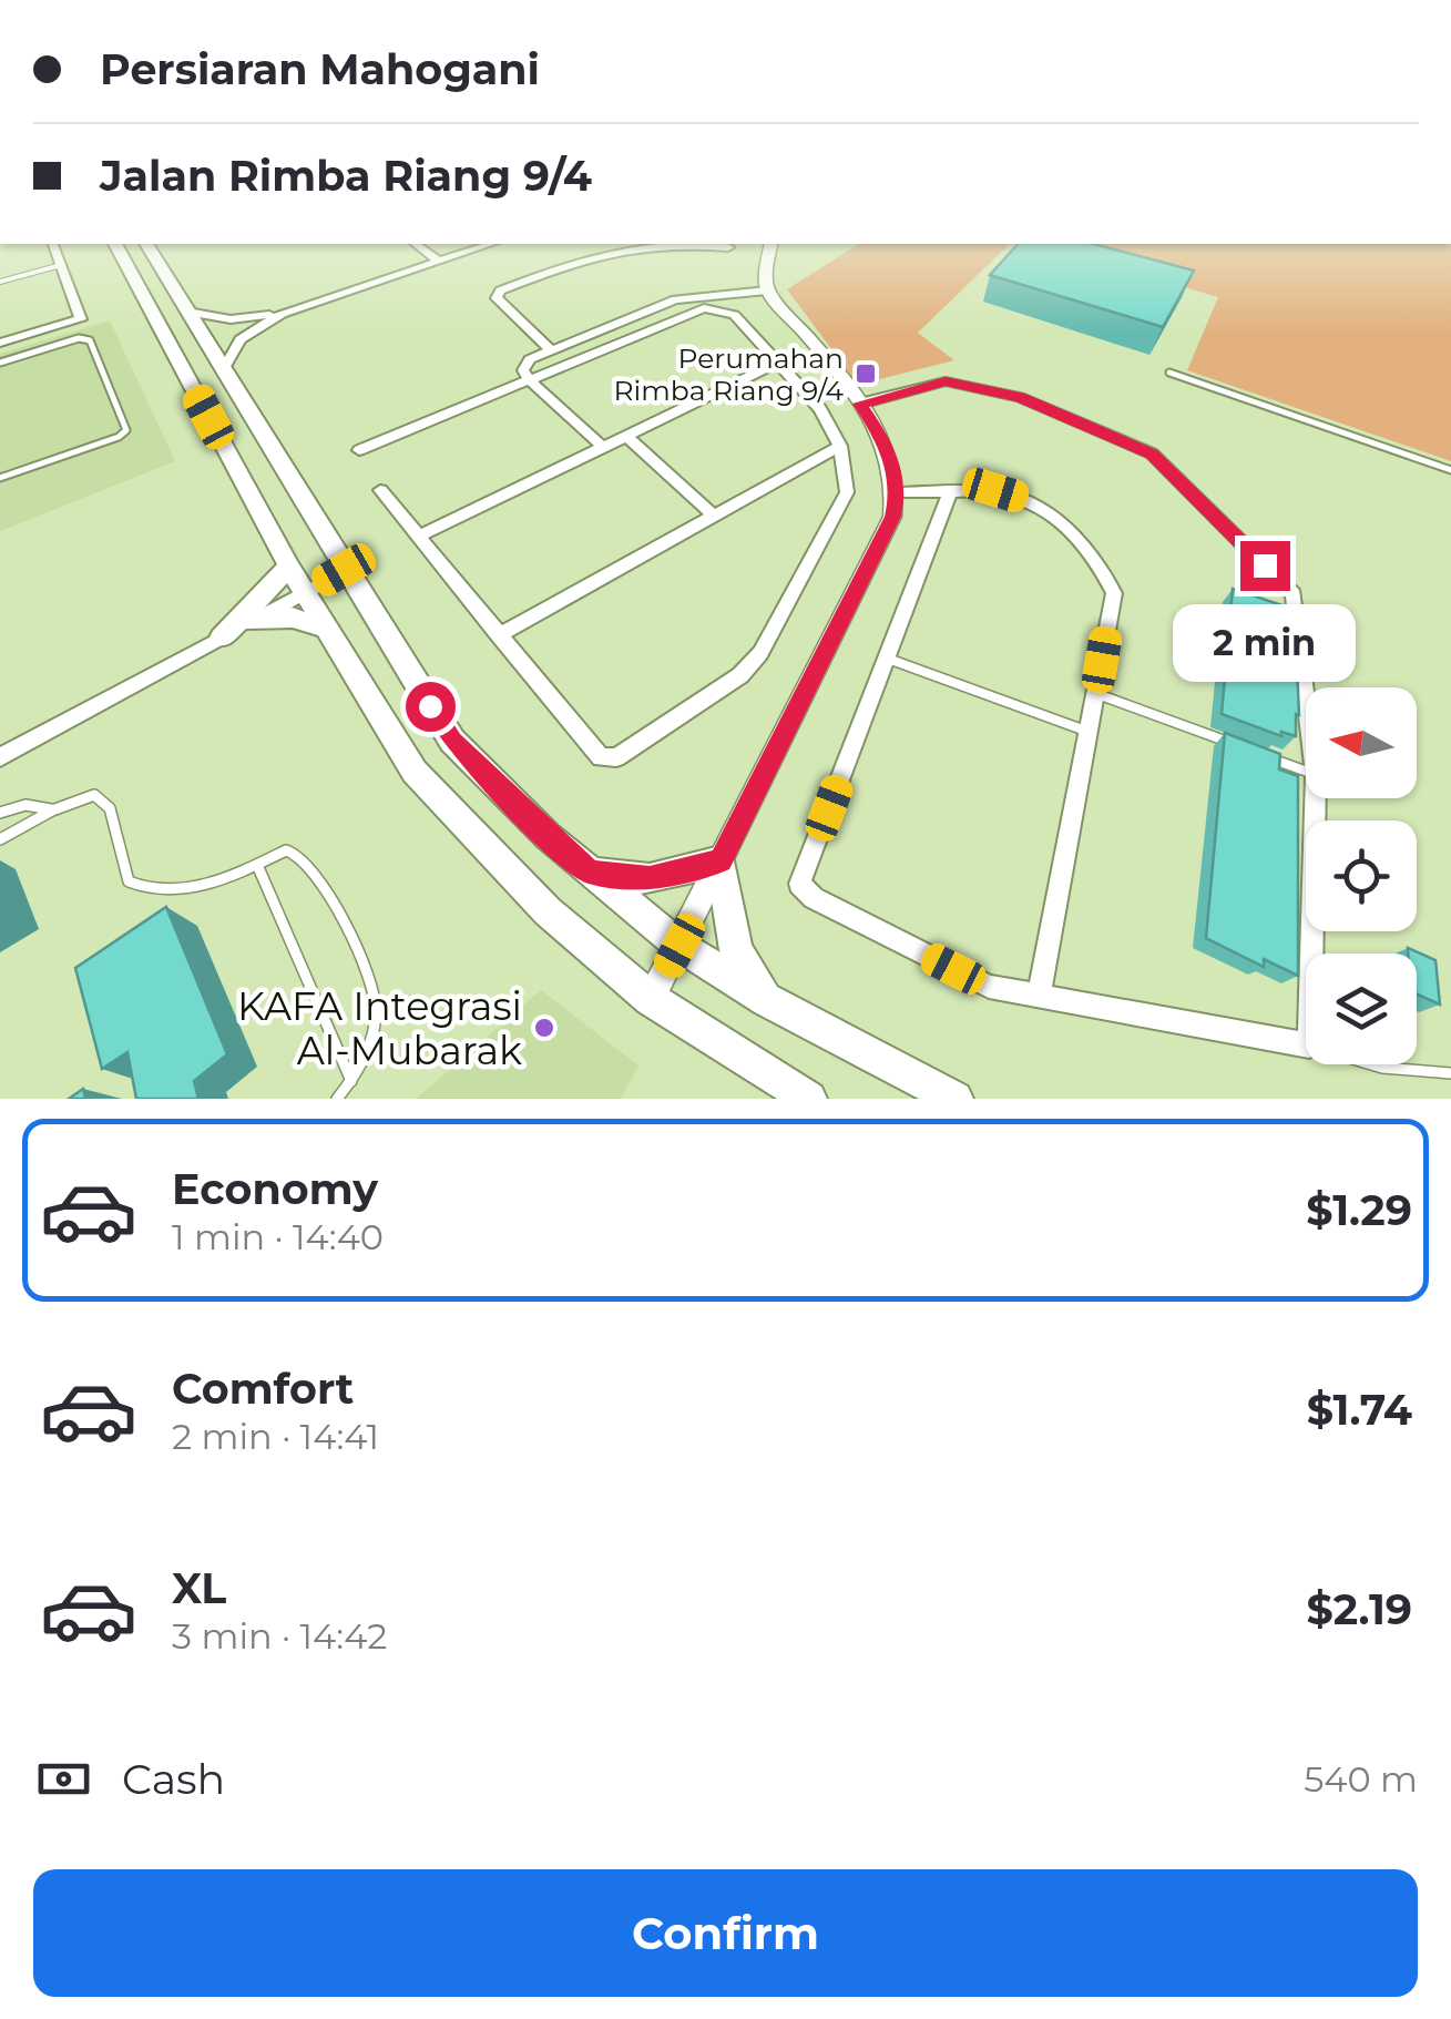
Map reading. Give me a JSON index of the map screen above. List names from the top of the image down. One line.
{"places":{"transit":["Perumahan Rimba Riang 9/4"],"other":["KAFA Integrasi Al-Mubarak"]},"north":"left","page":{"banner":["Persiaran Mahogani","Jalan Rimba Riang 9/4"],"bubble":"2 min","list":[{"name":"Economy","note":"1 min · 14:40","value":"$1.29"},{"name":"Comfort","note":"2 min · 14:41","value":"$1.74"},{"name":"XL","note":"3 min · 14:42","value":"$2.19"}],"pay":["Cash","540 m"],"buttons":"Confirm"}}
